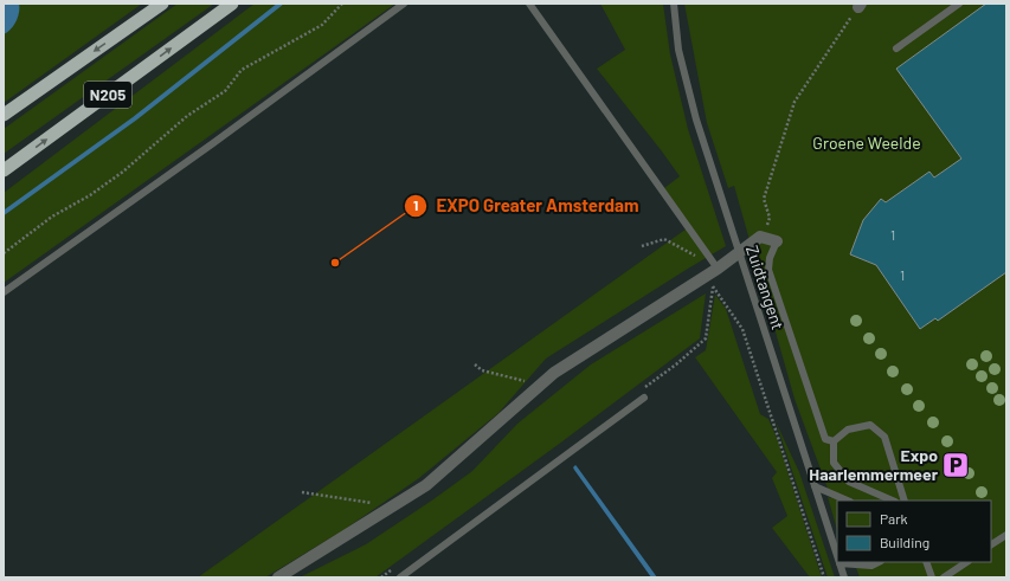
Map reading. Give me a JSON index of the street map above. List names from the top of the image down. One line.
{"streets":{"highway":["N205"],"lane":["Zuidtangent"]},"parks":["Groene Weelde"],"places":{"other":["EXPO Greater Amsterdam"],"parking":["Expo Haarlemmermeer"]},"house_numbers":["1","1"],"legend":["Park","Building"]}
